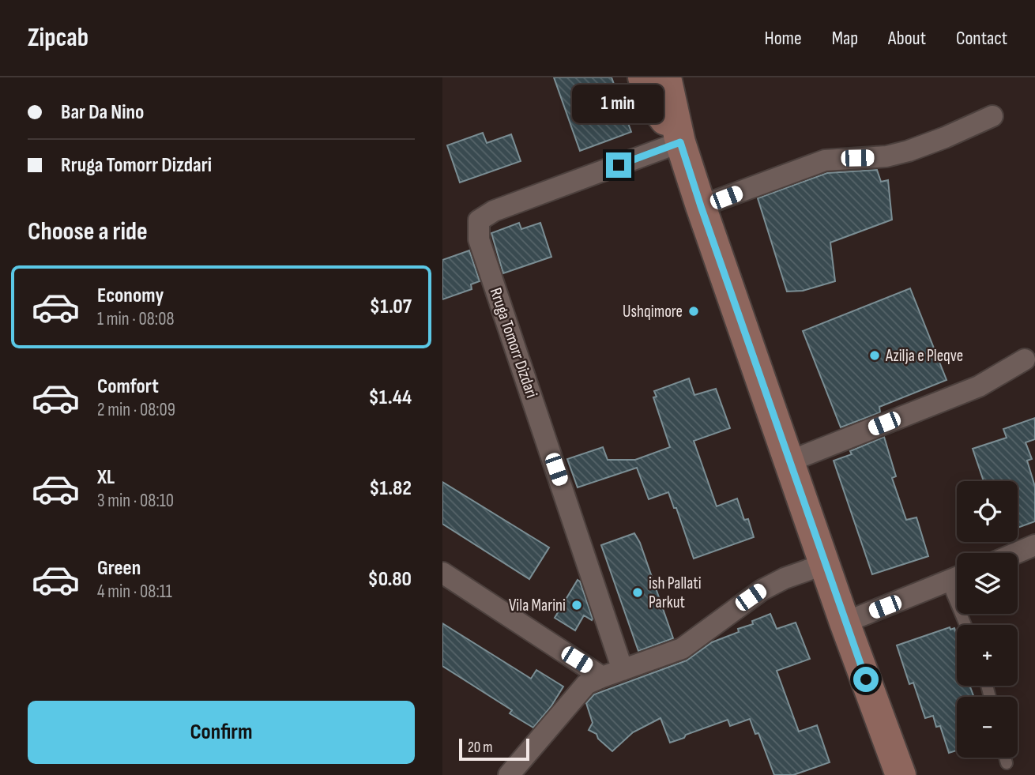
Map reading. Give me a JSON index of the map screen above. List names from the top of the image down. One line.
{"streets":{"street":["Rruga Tomorr Dizdari"]},"places":["Ushqimore","Azilja e Pleqve","ish Pallati Parkut","Vila Marini"],"scale_bar":"20 m","page":{"header":"Zipcab","nav":["Home","Map","About","Contact"],"banner":["Bar Da Nino","Rruga Tomorr Dizdari"],"bubble":"1 min","heading":"Choose a ride","list":[{"name":"Economy","note":"1 min · 08:08","value":"$1.07"},{"name":"Comfort","note":"2 min · 08:09","value":"$1.44"},{"name":"XL","note":"3 min · 08:10","value":"$1.82"},{"name":"Green","note":"4 min · 08:11","value":"$0.80"}],"map_buttons":["+","−"],"buttons":"Confirm","scale":"20 m"}}
